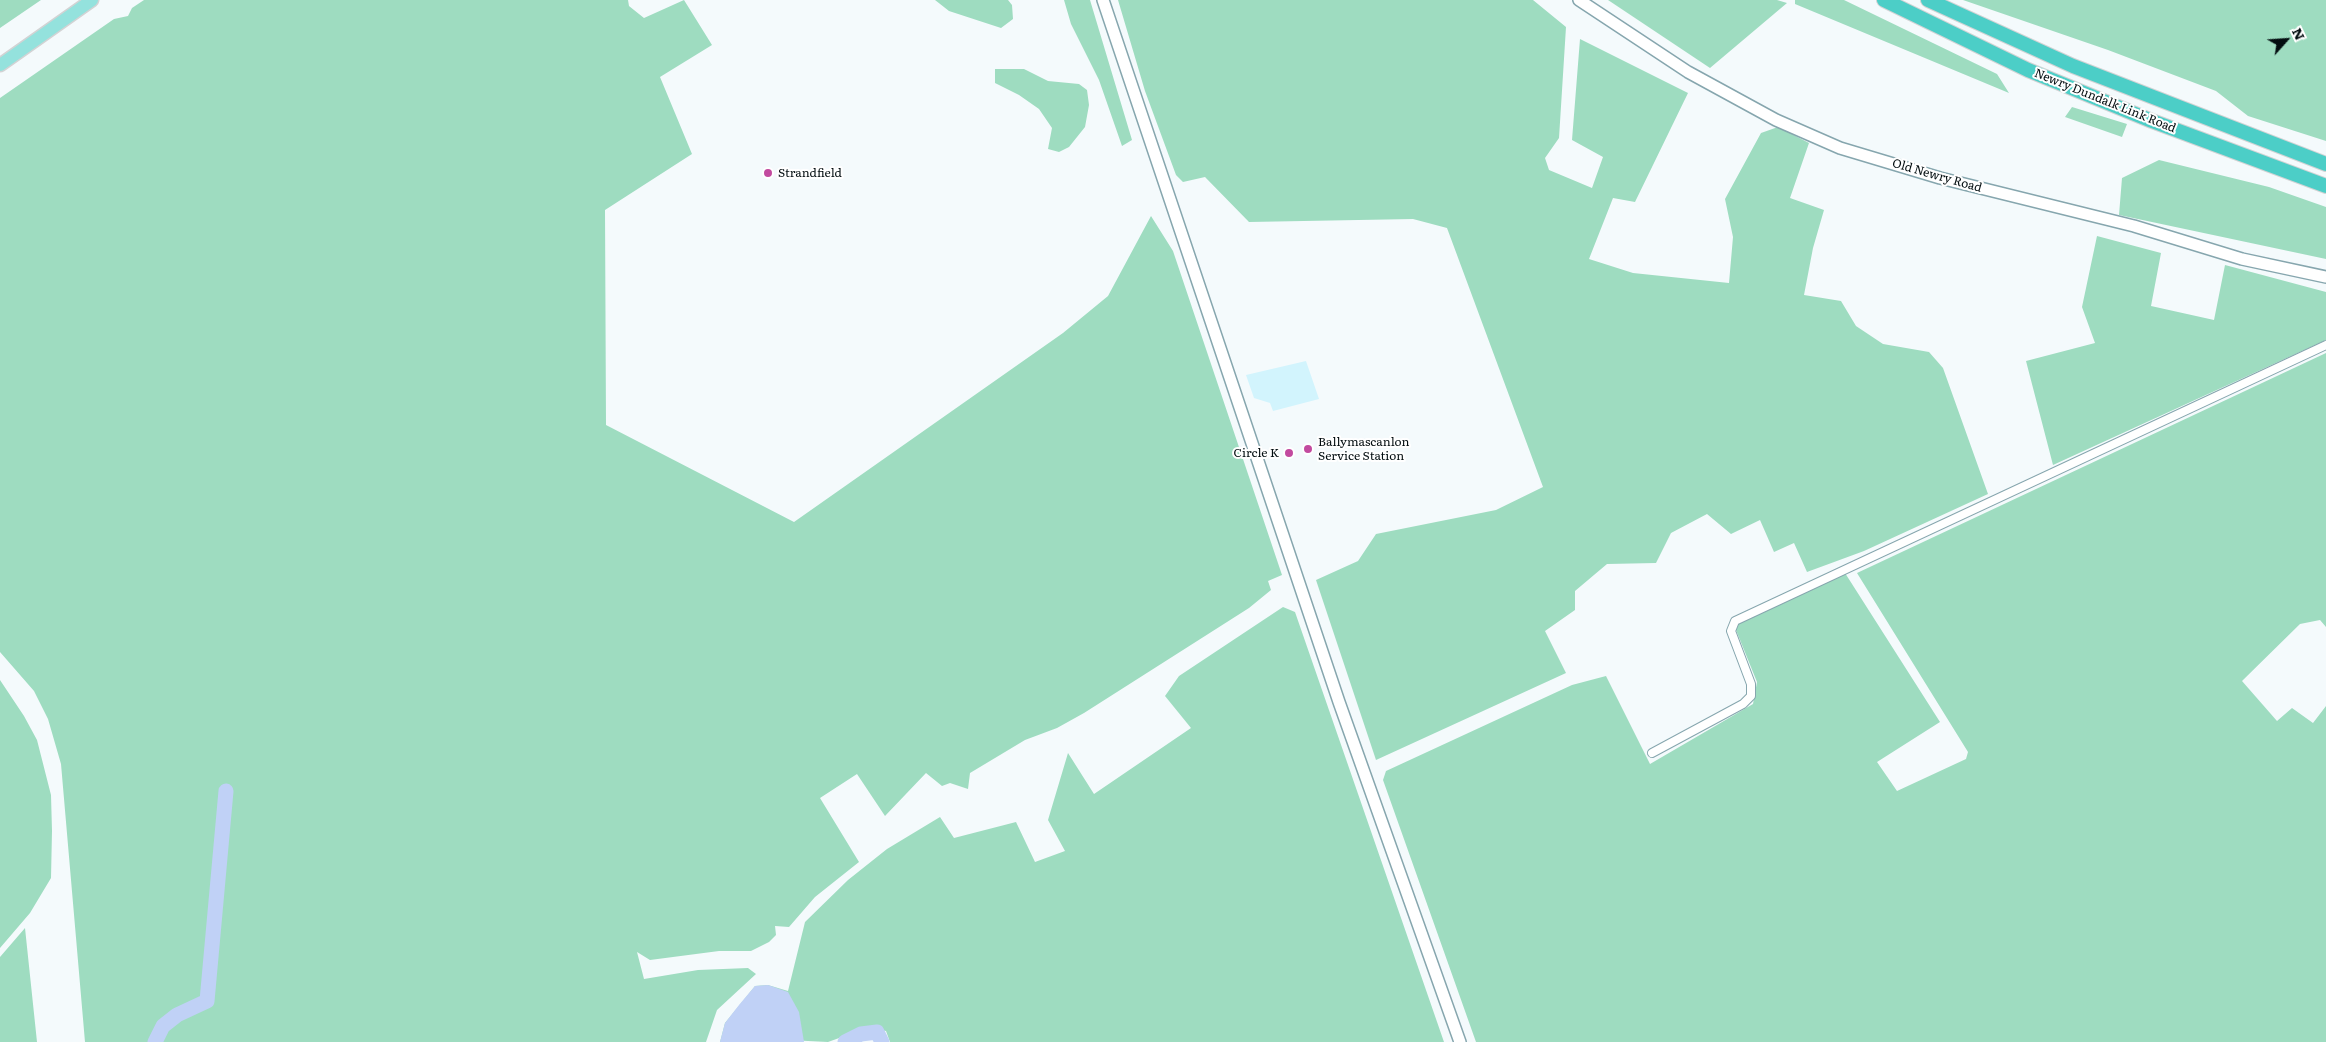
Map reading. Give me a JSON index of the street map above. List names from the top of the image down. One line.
{"streets":{"highway":["Newry Dundalk Link Road"],"main road":["Old Newry Road"]},"places":["Strandfield","Ballymascanlon Service Station","Circle K"],"north":"top right"}
